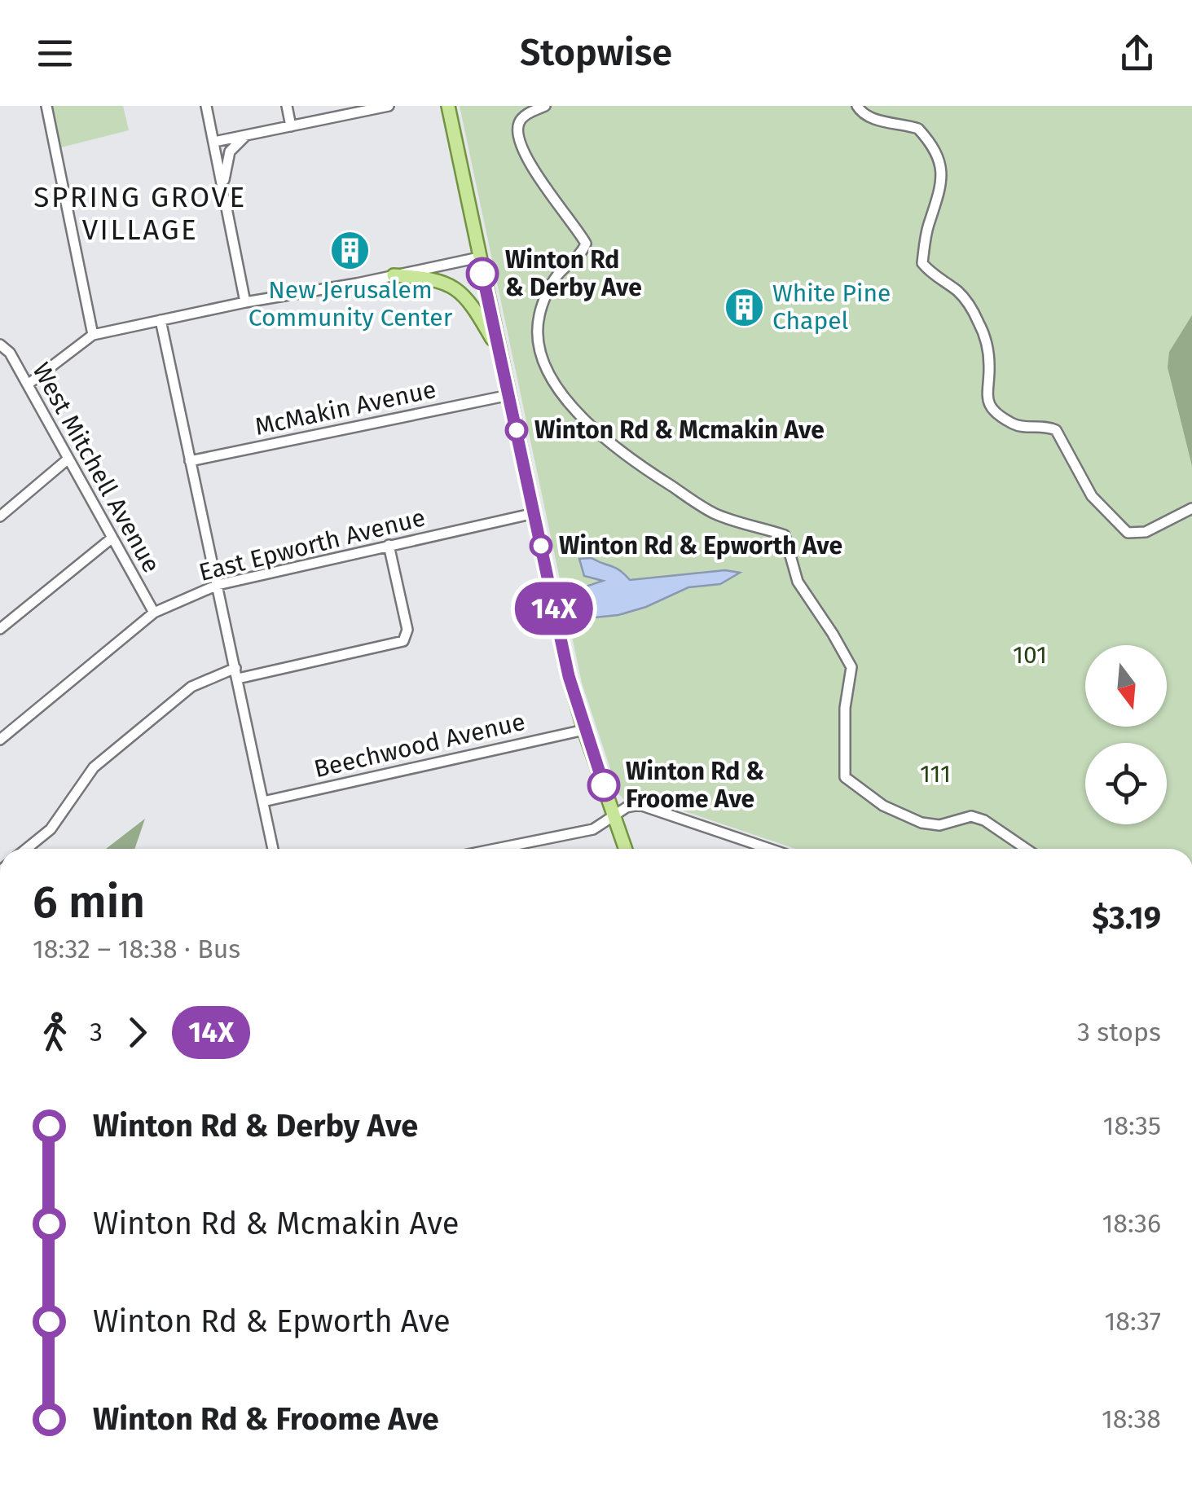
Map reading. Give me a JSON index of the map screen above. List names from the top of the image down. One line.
{"streets":{"street":["McMakin Avenue","West Mitchell Avenue","East Epworth Avenue","Beechwood Avenue"]},"crossings":[["West Mitchell Avenue","East Epworth Avenue"]],"districts":["SPRING GROVE VILLAGE"],"parks":["101","111"],"places":{"building":["New Jerusalem Community Center","White Pine Chapel"],"other":["Winton Rd & Derby Ave","Winton Rd & Mcmakin Ave","Winton Rd & Epworth Ave","Winton Rd & Froome Ave"]},"lines":["bus line 14X"],"north":"bottom","page":{"header":"Stopwise","on_map":"14X","heading":["6 min","18:32 – 18:38 · Bus","$3.19"],"legs":["3","14X","3 stops"],"list":[{"name":"Winton Rd & Derby Ave","value":"18:35"},{"name":"Winton Rd & Mcmakin Ave","value":"18:36"},{"name":"Winton Rd & Epworth Ave","value":"18:37"},{"name":"Winton Rd & Froome Ave","value":"18:38"}]}}
